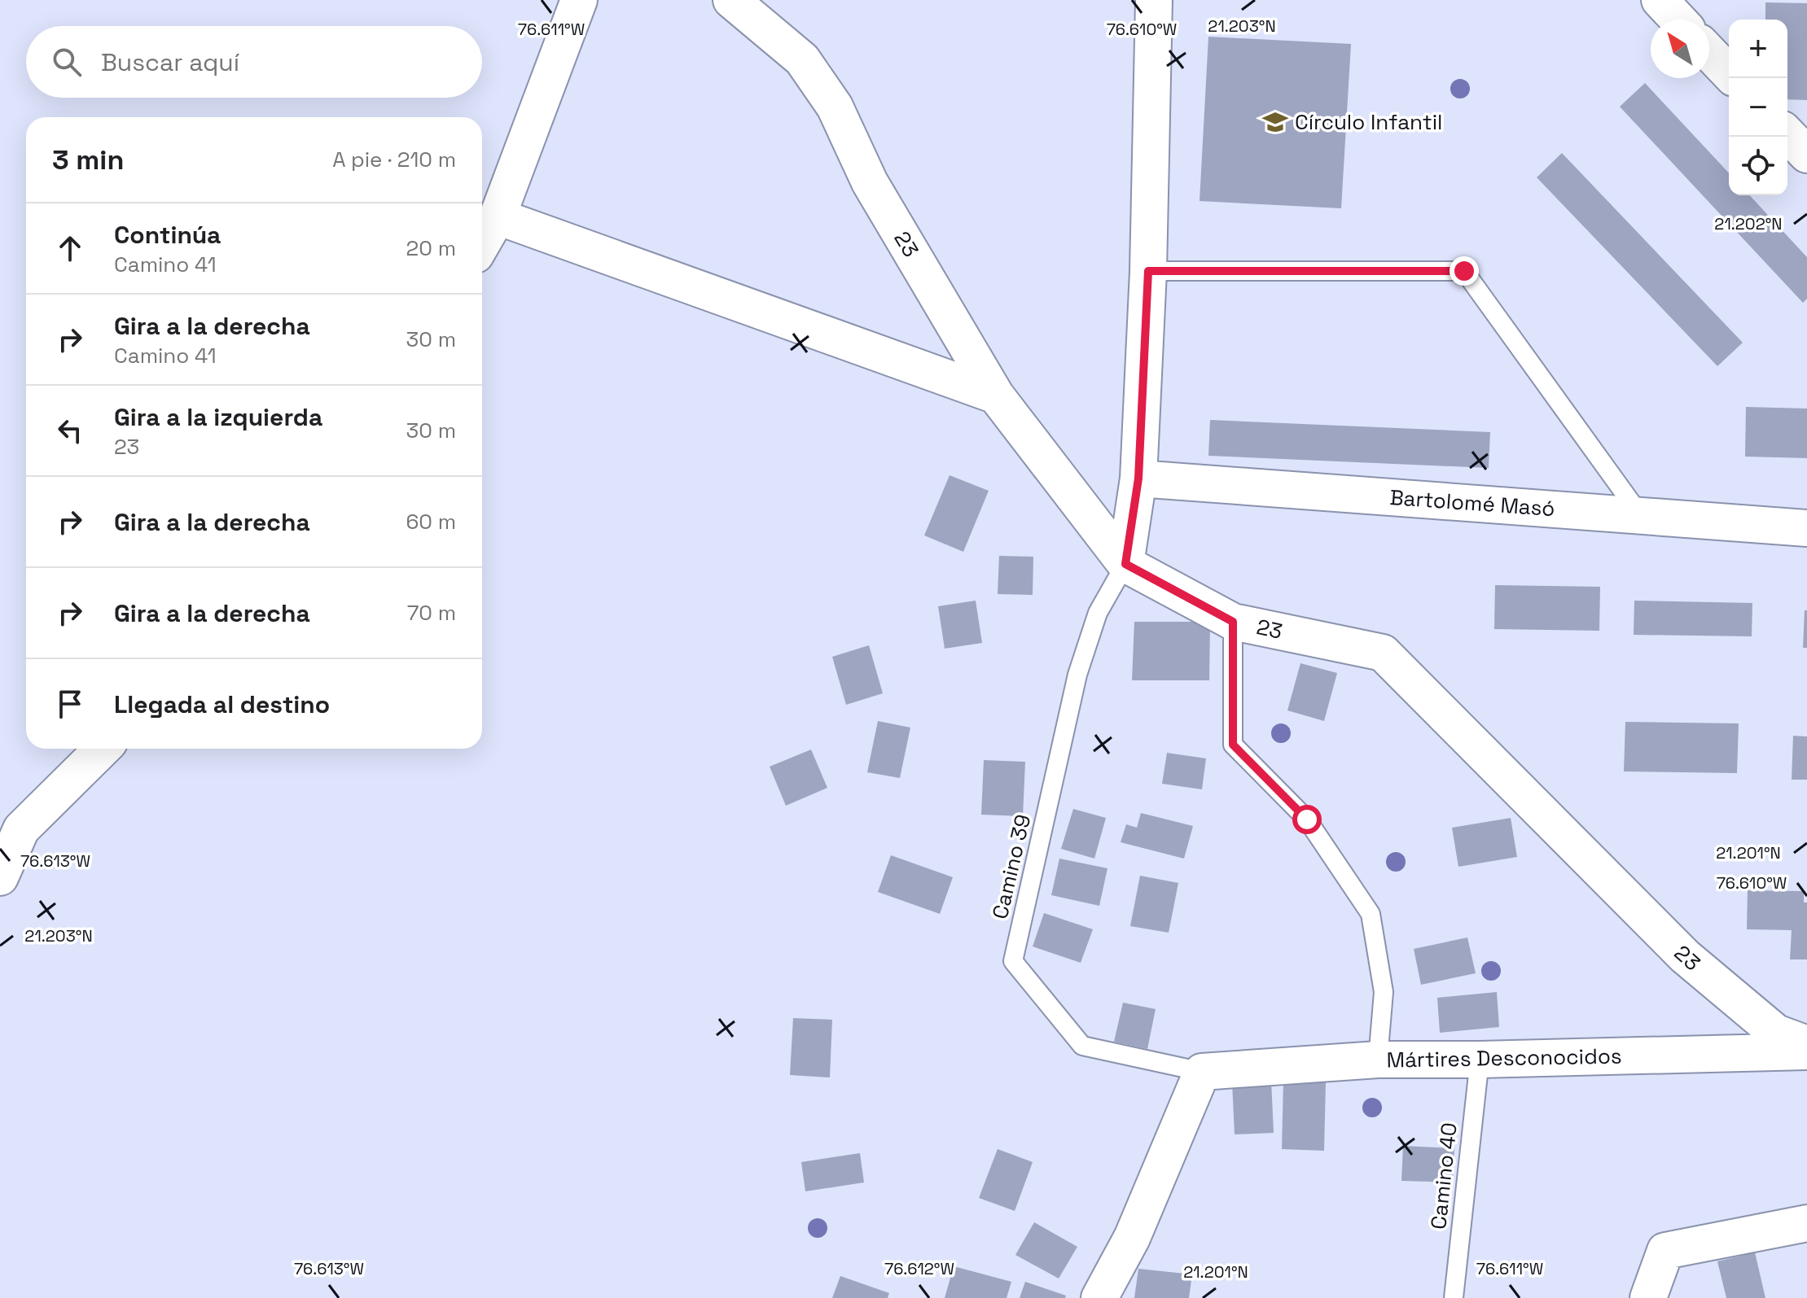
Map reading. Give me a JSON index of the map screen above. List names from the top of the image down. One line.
{"streets":{"street":["23","Bartolomé Masó","Mártires Desconocidos"],"lane":["Camino 39","Camino 40"]},"crossings":[["23","Camino 39"],["Camino 39","Mártires Desconocidos"],["Mártires Desconocidos","Camino 40"]],"places":{"school or university":["Círculo Infantil"]},"north":"top left","page":{"map_buttons":["+","−"],"search":"Buscar aquí","heading":["3 min","A pie · 210 m"],"list":[["Continúa","Camino 41","20 m"],["Gira a la derecha","Camino 41","30 m"],["Gira a la izquierda","23","30 m"],["Gira a la derecha","60 m"],["Gira a la derecha","70 m"],"Llegada al destino"]},"coordinates":["21.203°N","76.611°W","76.610°W","21.202°N","21.201°N","76.613°W","76.612°W"]}
